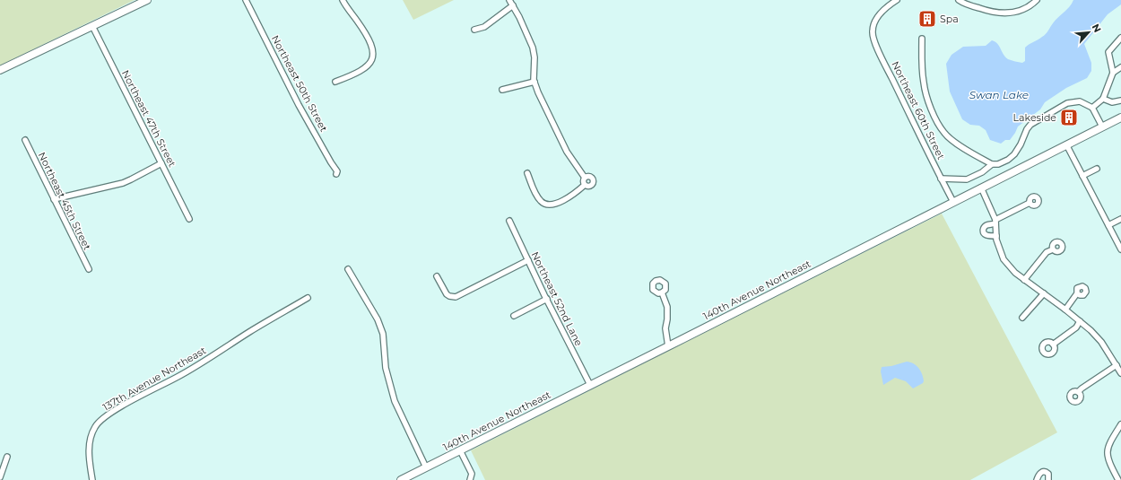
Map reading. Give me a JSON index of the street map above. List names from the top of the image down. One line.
{"streets":{"street":["Northeast 50th Street","Northeast 60th Street","Northeast 47th Street","Northeast 45th Street","140th Avenue Northeast","Northeast 52nd Lane","137th Avenue Northeast"]},"crossings":[["Northeast 60th Street","140th Avenue Northeast"],["140th Avenue Northeast","Northeast 52nd Lane"]],"water":["Swan Lake"],"places":{"building":["Spa","Lakeside"]},"north":"top right"}
